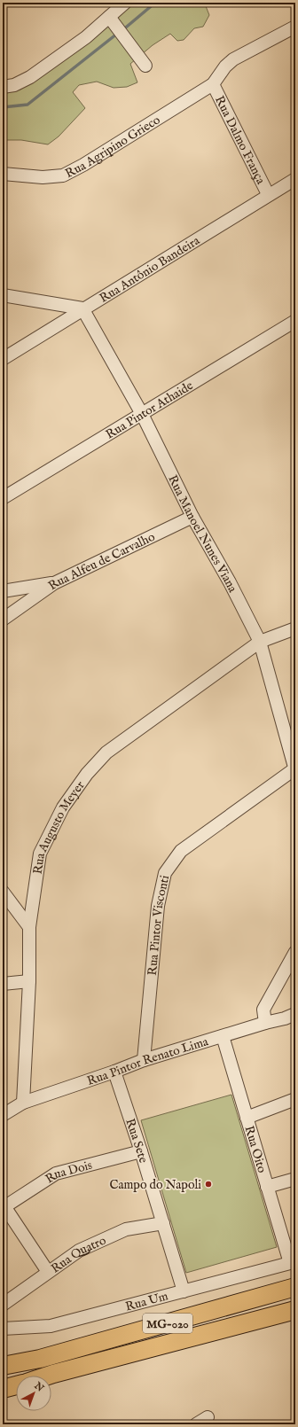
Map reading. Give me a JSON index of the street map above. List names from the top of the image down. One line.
{"streets":{"highway":["MG-020"],"street":["Rua Dalmo França","Rua Agripino Grieco","Rua Antônio Bandeira","Rua Pintor Athaide","Rua Manoel Nunes Viana","Rua Alfeu de Carvalho","Rua Augusto Meyer","Rua Pintor Visconti","Rua Pintor Renato Lima","Rua Sete","Rua Oito","Rua Dois","Rua Quatro","Rua Um"]},"crossings":[["Rua Dalmo França","Rua Agripino Grieco"],["Rua Dalmo França","Rua Antônio Bandeira"],["Rua Antônio Bandeira","Rua Manoel Nunes Viana"],["Rua Pintor Athaide","Rua Manoel Nunes Viana"],["Rua Manoel Nunes Viana","Rua Alfeu de Carvalho"],["Rua Manoel Nunes Viana","Rua Augusto Meyer"],["Rua Manoel Nunes Viana","Rua Pintor Visconti"],["Rua Augusto Meyer","Rua Pintor Renato Lima"],["Rua Pintor Visconti","Rua Pintor Renato Lima"],["Rua Pintor Renato Lima","Rua Sete"],["Rua Pintor Renato Lima","Rua Oito"],["Rua Sete","Rua Dois"],["Rua Sete","Rua Quatro"],["Rua Sete","Rua Um"],["Rua Oito","Rua Um"]],"places":["Campo do Napoli"],"north":"top right"}
